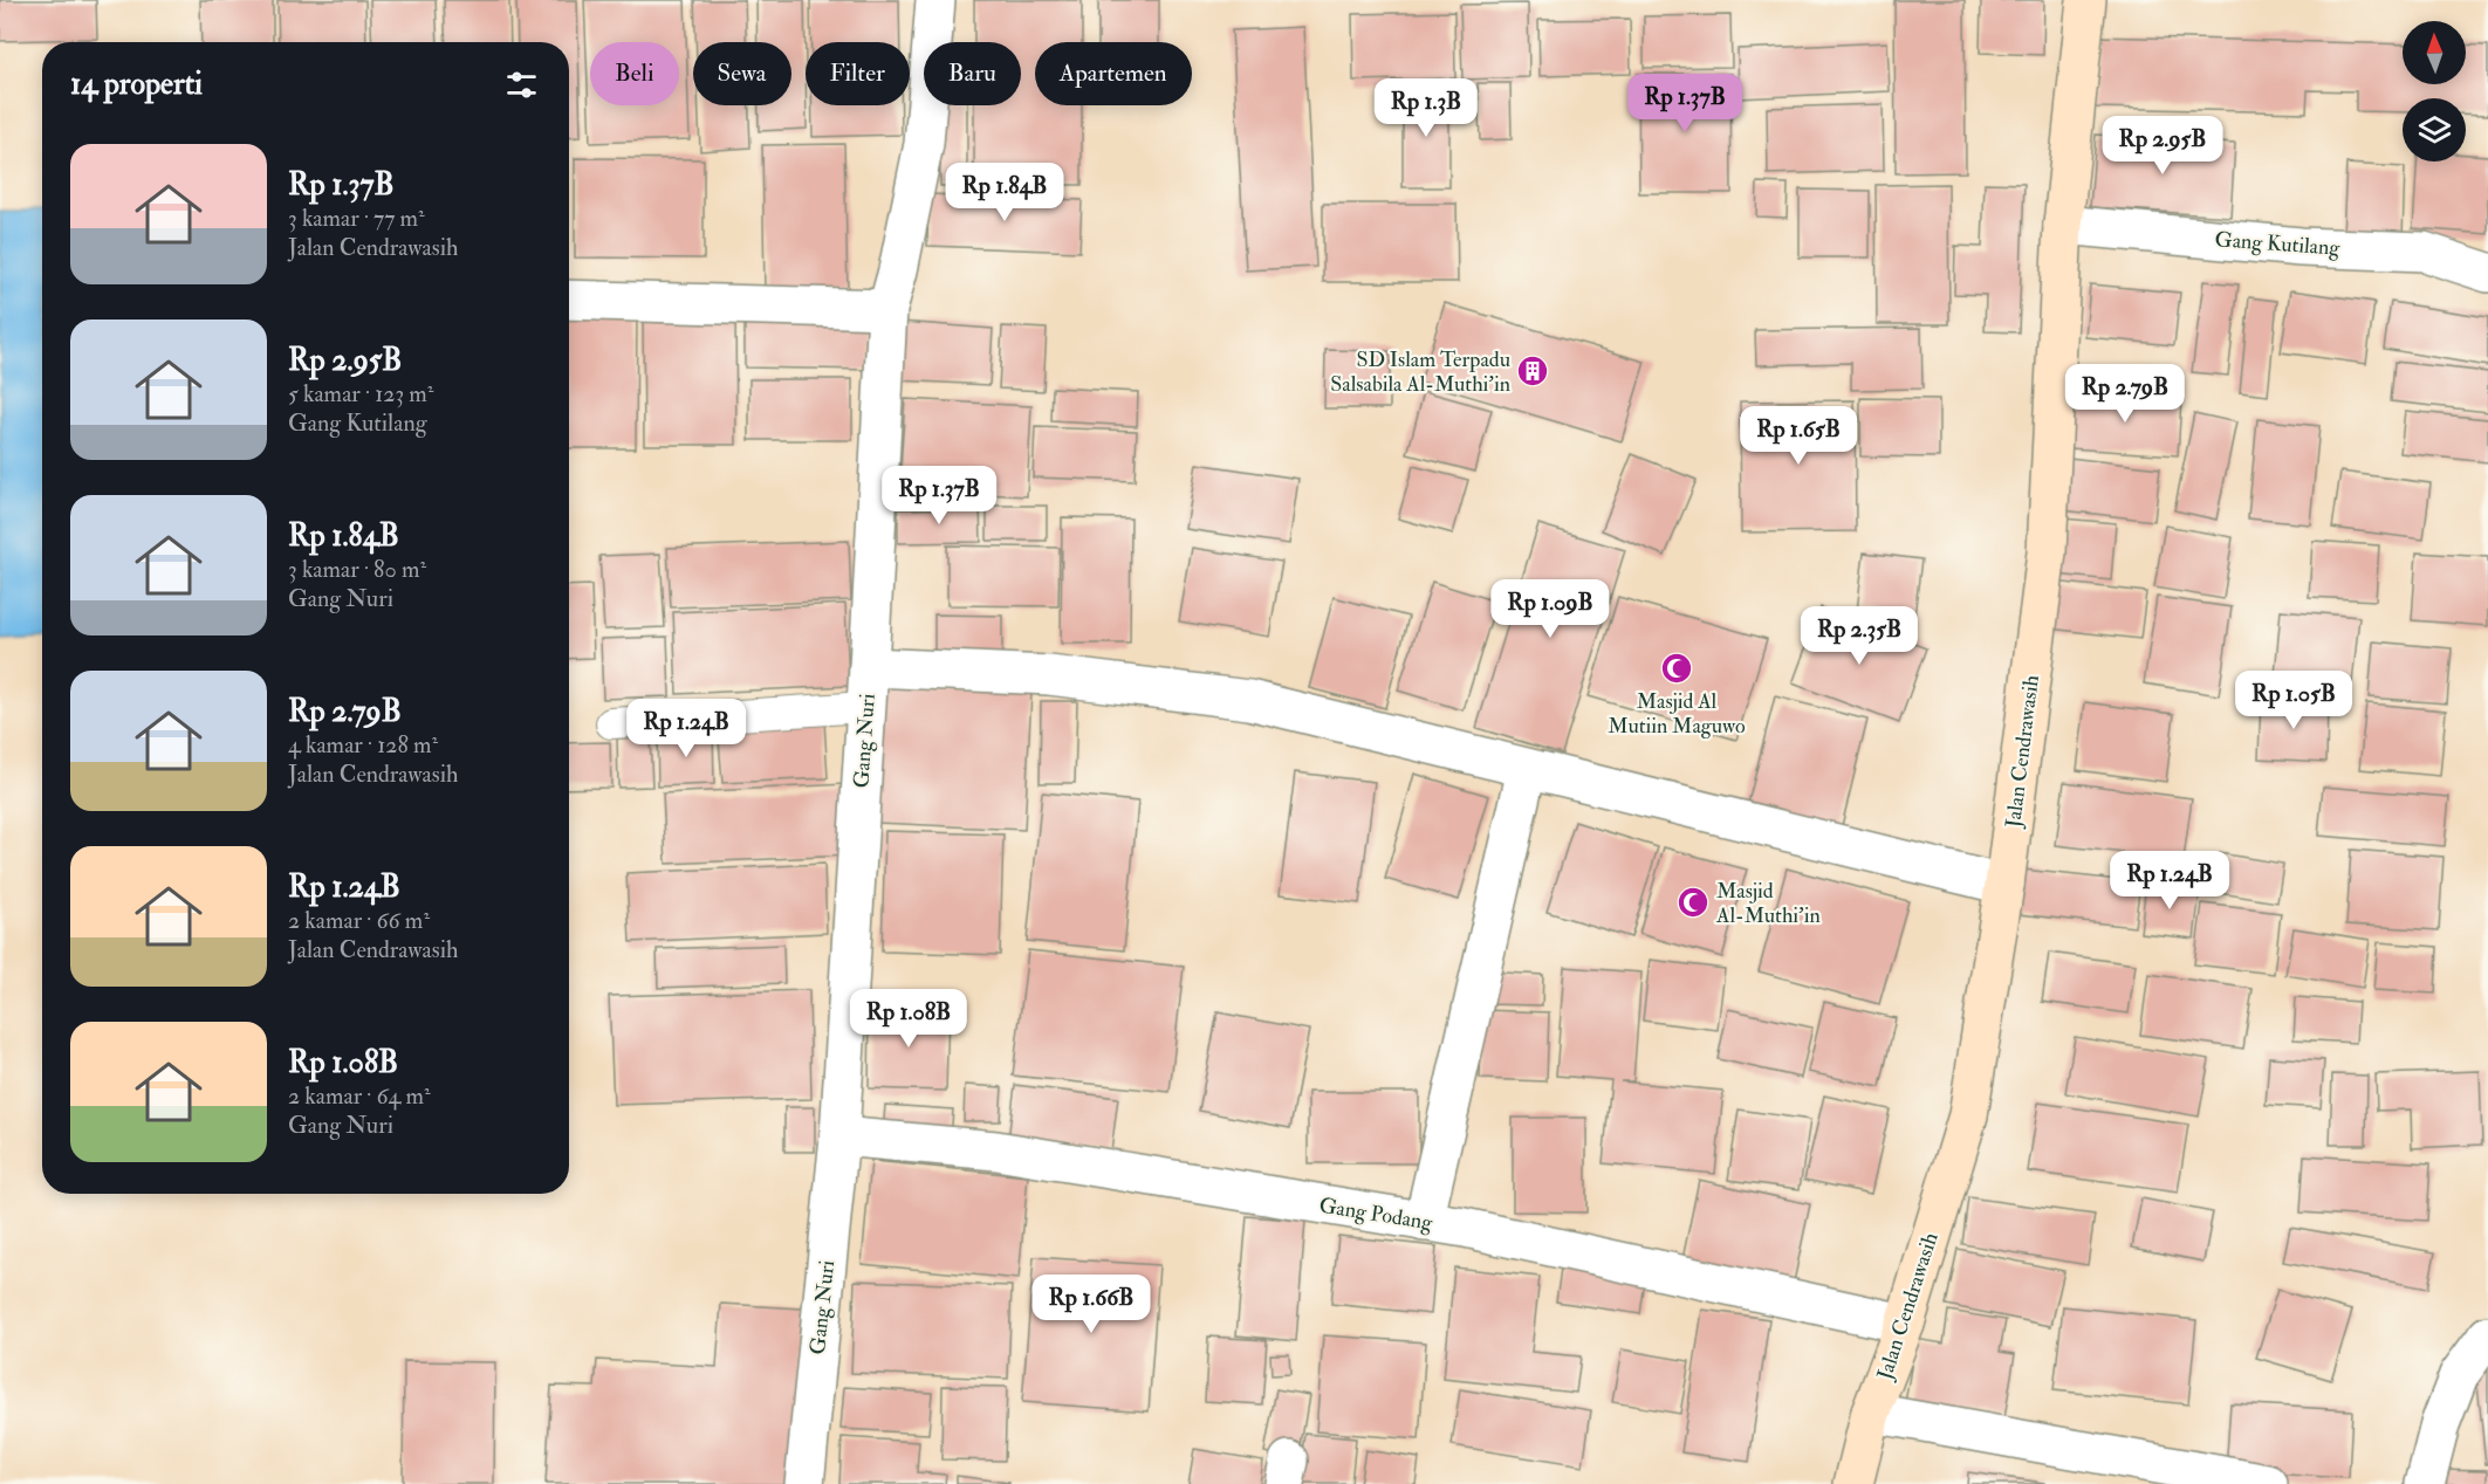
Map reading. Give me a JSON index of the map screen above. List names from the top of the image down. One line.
{"streets":{"street":["Gang Kutilang","Gang Nuri","Jalan Cendrawasih","Gang Podang"]},"crossings":[["Gang Kutilang","Jalan Cendrawasih"],["Gang Nuri","Gang Podang"],["Jalan Cendrawasih","Gang Podang"]],"places":{"building":["SD Islam Terpadu Salsabila Al-Muthi'in"],"mosque":["Masjid Al Mutiin Maguwo","Masjid Al-Muthi'in"]},"north":"top","page":{"chip":["Beli","Sewa","Filter","Baru","Apartemen"],"heading":"14 properti","price":["Rp 1.37B","Rp 1.3B","Rp 2.95B","Rp 1.84B","Rp 2.79B","Rp 1.65B","Rp 1.37B","Rp 1.09B","Rp 2.35B","Rp 1.05B","Rp 1.24B","Rp 1.24B","Rp 1.08B","Rp 1.66B"],"list":[{"name":"Rp 1.37B","note":"3 kamar · 77 m² · Jalan Cendrawasih"},{"name":"Rp 2.95B","note":"5 kamar · 123 m² · Gang Kutilang"},{"name":"Rp 1.84B","note":"3 kamar · 80 m² · Gang Nuri"},{"name":"Rp 2.79B","note":"4 kamar · 128 m² · Jalan Cendrawasih"},{"name":"Rp 1.24B","note":"2 kamar · 66 m² · Jalan Cendrawasih"},{"name":"Rp 1.08B","note":"2 kamar · 64 m² · Gang Nuri"}]}}
